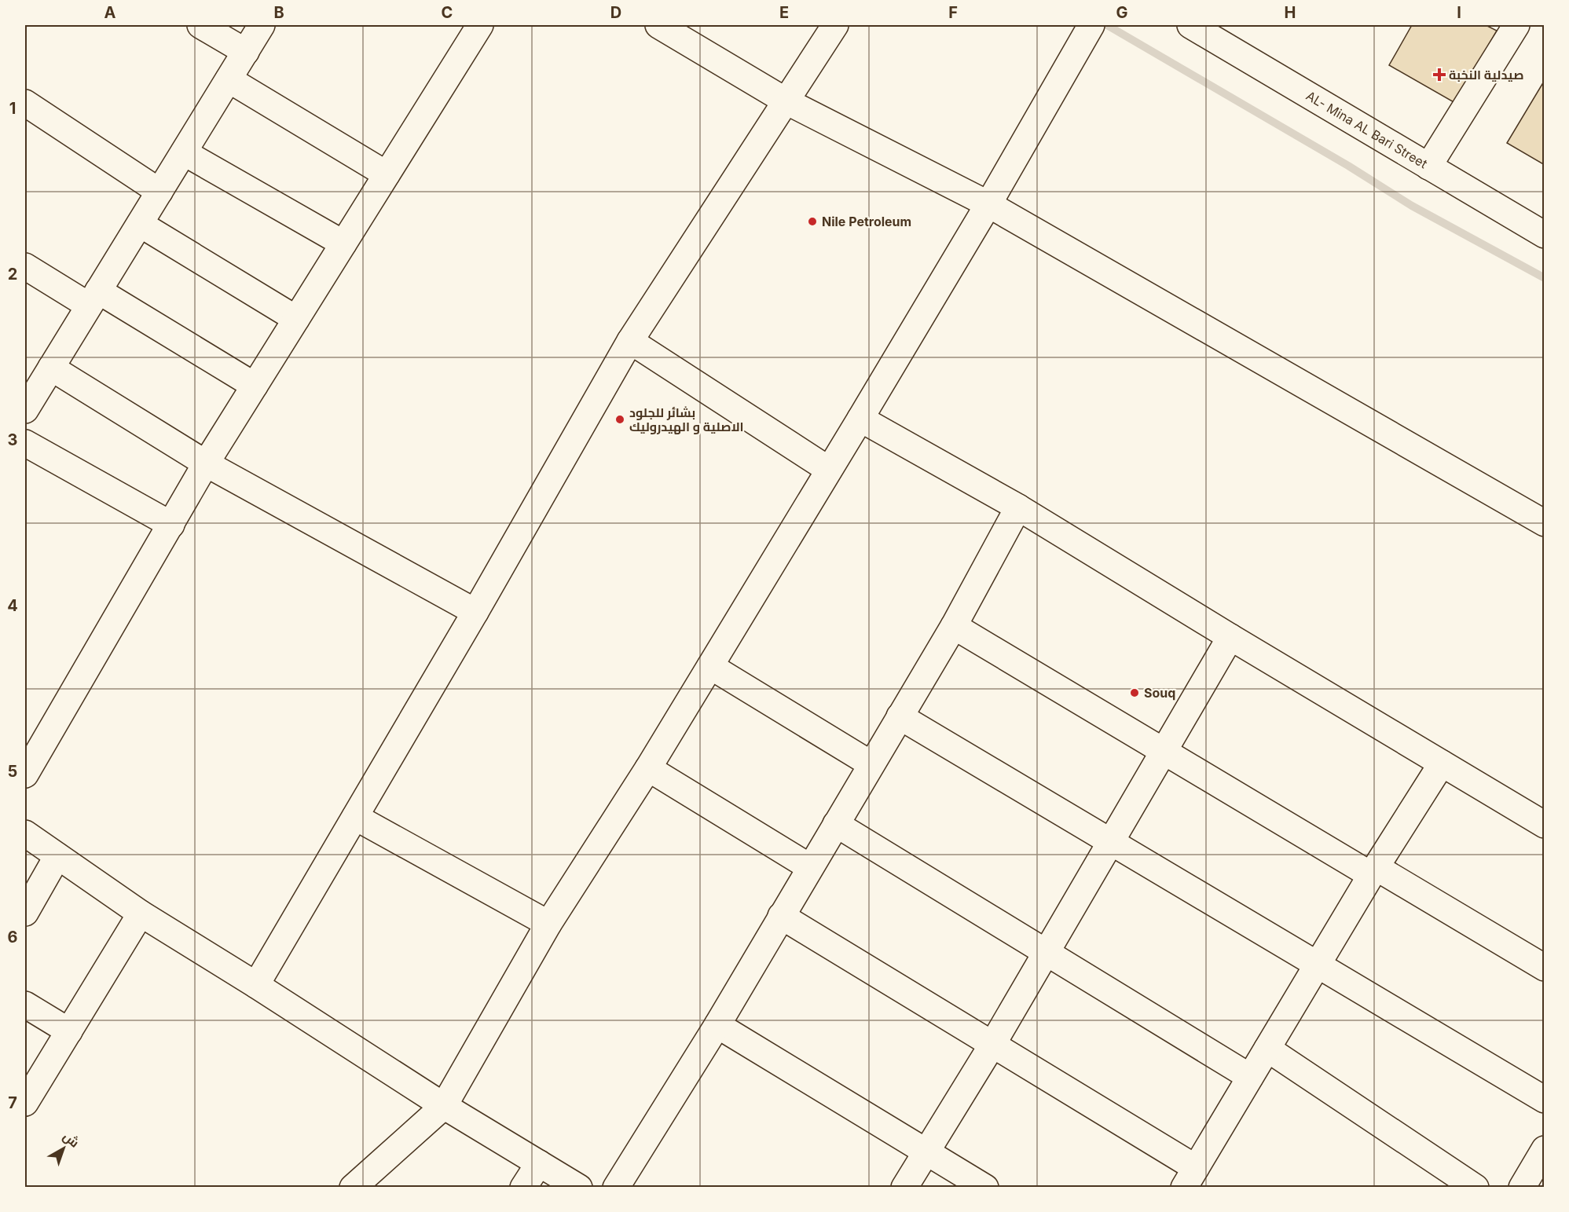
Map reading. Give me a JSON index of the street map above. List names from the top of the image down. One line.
{"streets":{"main road":["AL- Mina AL Bari Street"]},"places":{"health":["صيدلية النخبة"],"other":["Nile Petroleum","بشائر للجلود الاصلية و الهيدروليك","Souq"]},"north":"top right","grid":{"columns":["A","B","C","D","E","F","G","H","I"],"rows":["1","2","3","4","5","6","7"]}}
